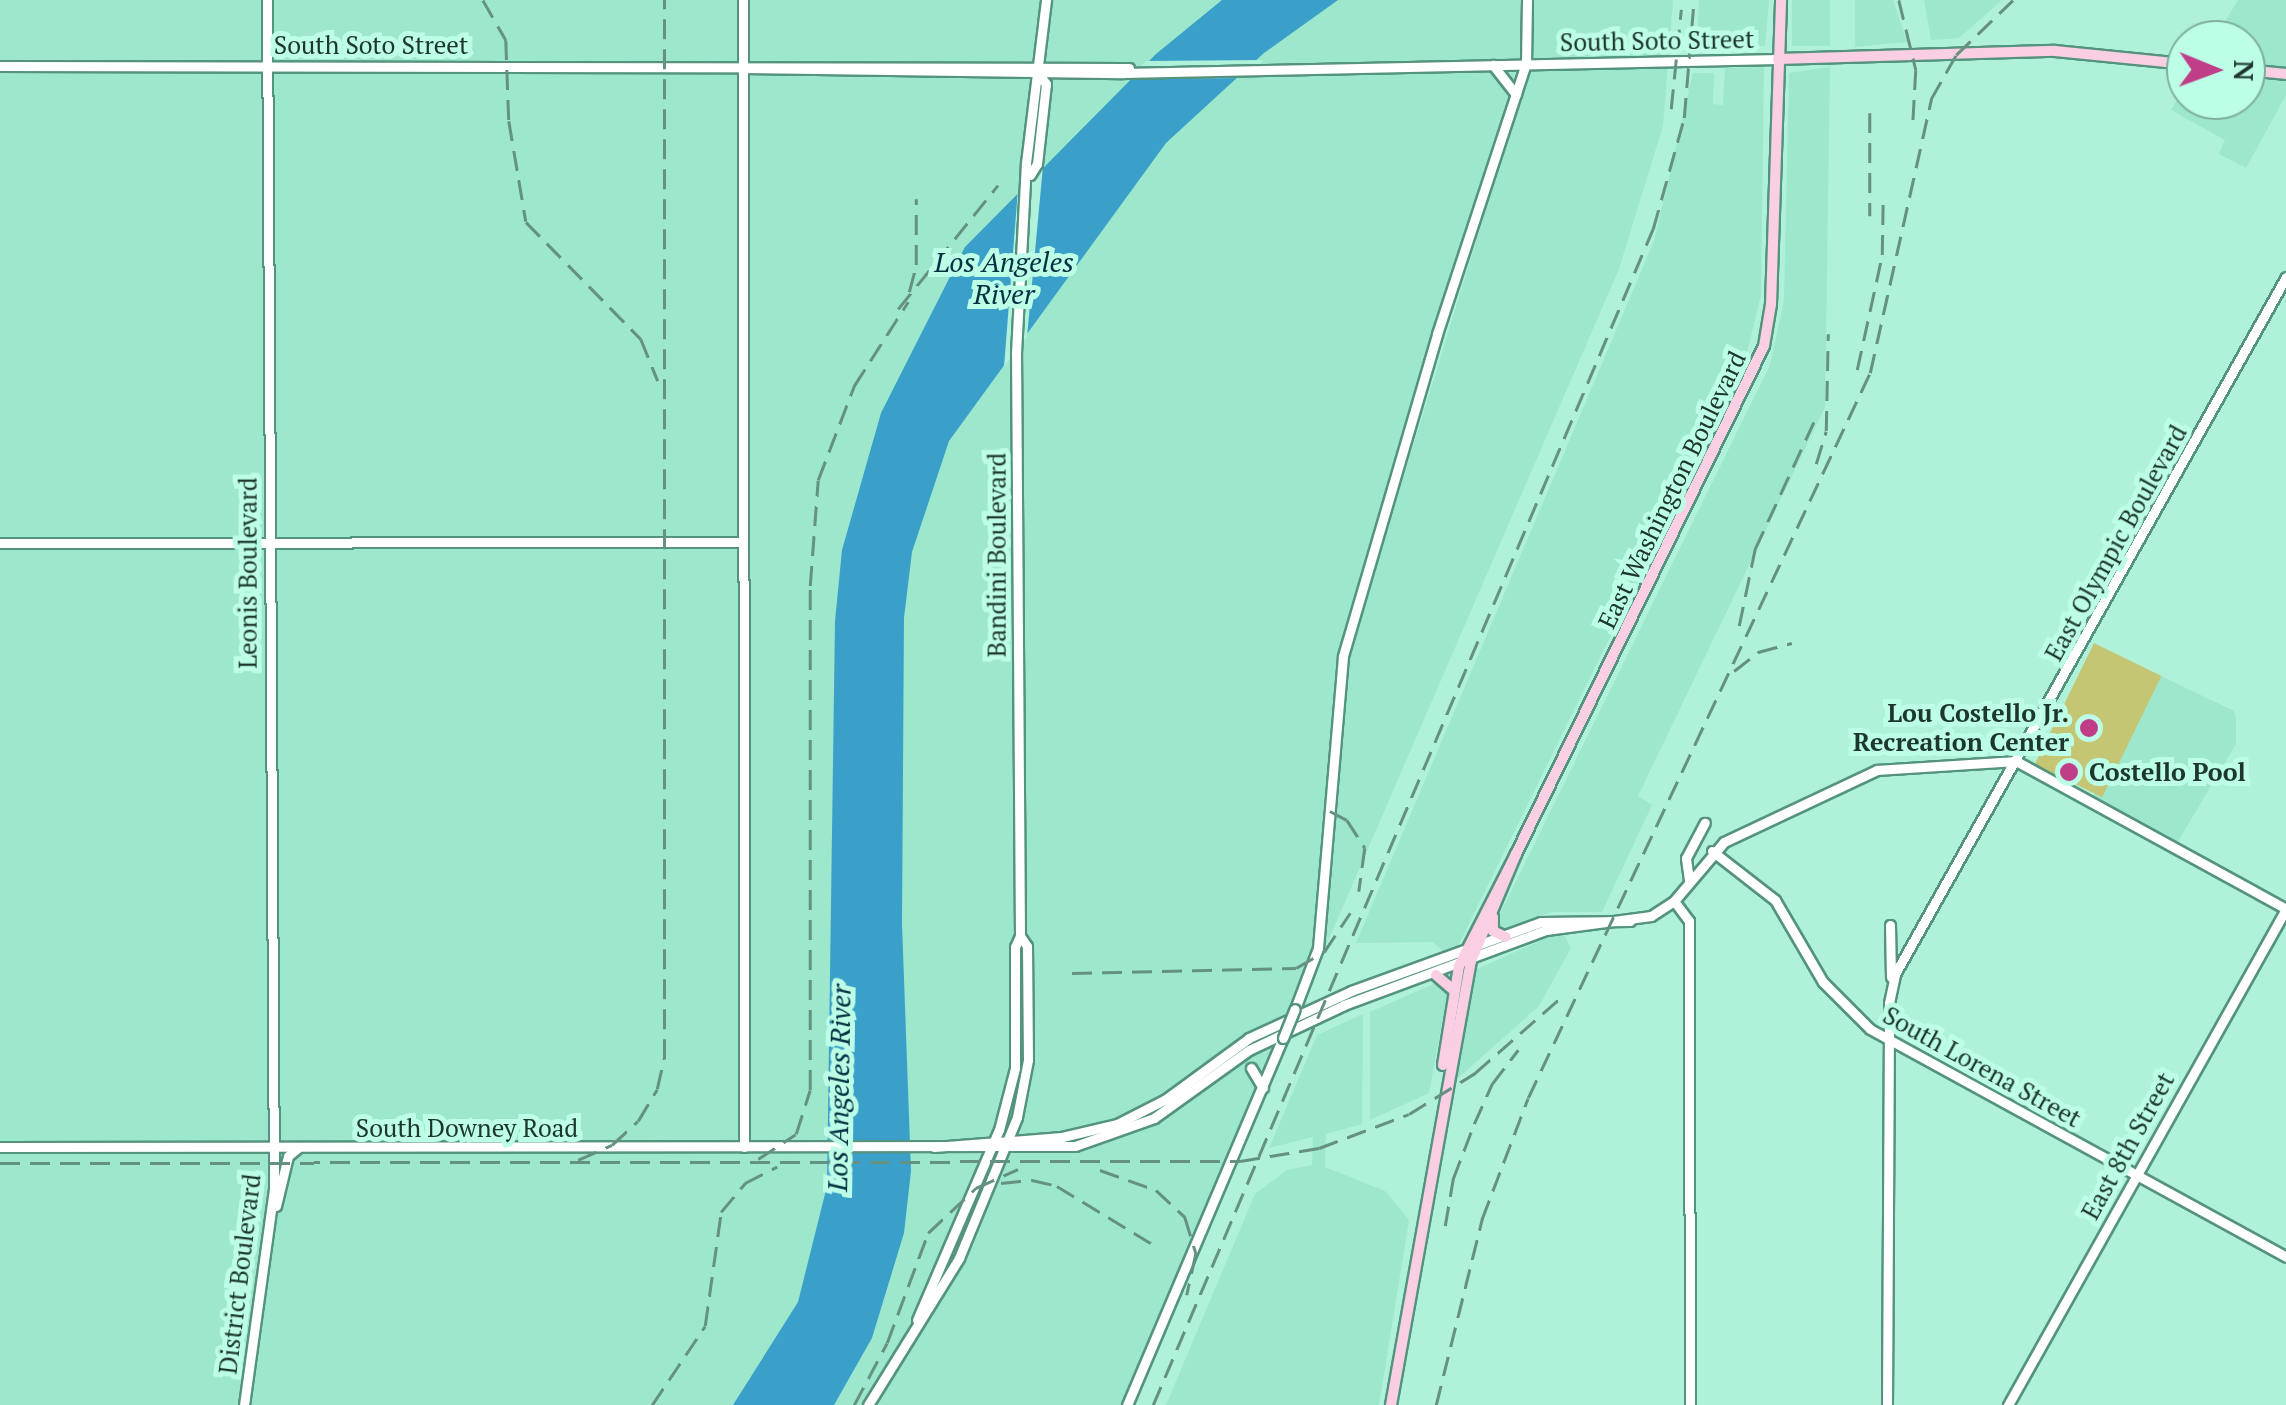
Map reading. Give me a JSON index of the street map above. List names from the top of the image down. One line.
{"streets":{"main road":["South Soto Street","East Washington Boulevard","East Olympic Boulevard","Bandini Boulevard","Leonis Boulevard","South Lorena Street","South Downey Road","East 8th Street","District Boulevard"]},"crossings":[["South Soto Street","East Washington Boulevard"],["South Soto Street","Bandini Boulevard"],["South Soto Street","Leonis Boulevard"],["East Washington Boulevard","South Downey Road"],["East Olympic Boulevard","South Lorena Street"],["Bandini Boulevard","South Downey Road"],["Leonis Boulevard","South Downey Road"],["Leonis Boulevard","District Boulevard"],["South Lorena Street","East 8th Street"],["South Downey Road","District Boulevard"]],"water":["Los Angeles River"],"places":["Lou Costello Jr. Recreation Center","Costello Pool"],"north":"right"}
